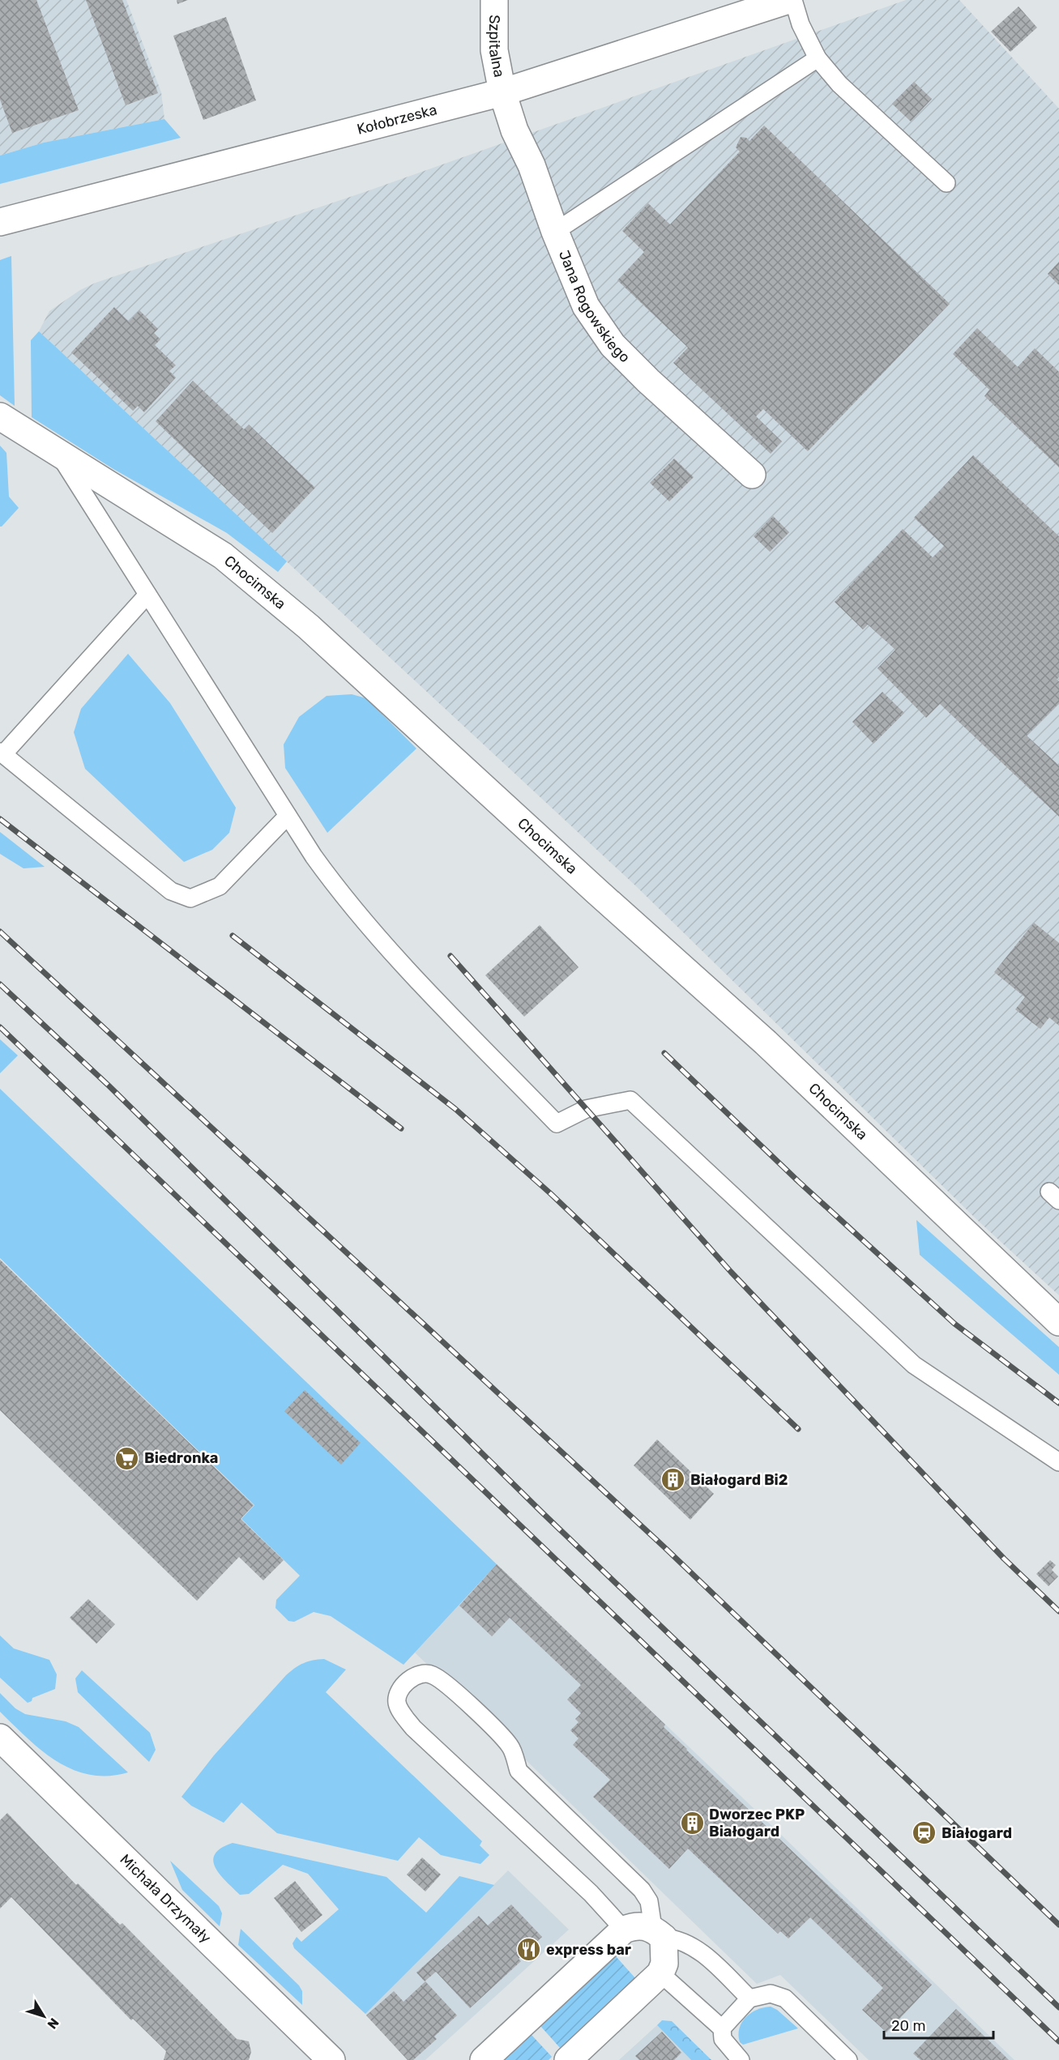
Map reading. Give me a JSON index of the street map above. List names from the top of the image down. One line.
{"streets":{"street":["Szpitalna","Kołobrzeska","Jana Rogowskiego","Chocimska","Michała Drzymały"]},"crossings":[["Szpitalna","Kołobrzeska"],["Szpitalna","Jana Rogowskiego"],["Kołobrzeska","Jana Rogowskiego"]],"places":{"supermarket":["Biedronka"],"building":["Białogard Bi2","Dworzec PKP Białogard"],"station":["Białogard"],"restaurant":["express bar"]},"scale_bar":"20 m","north":"bottom right"}
